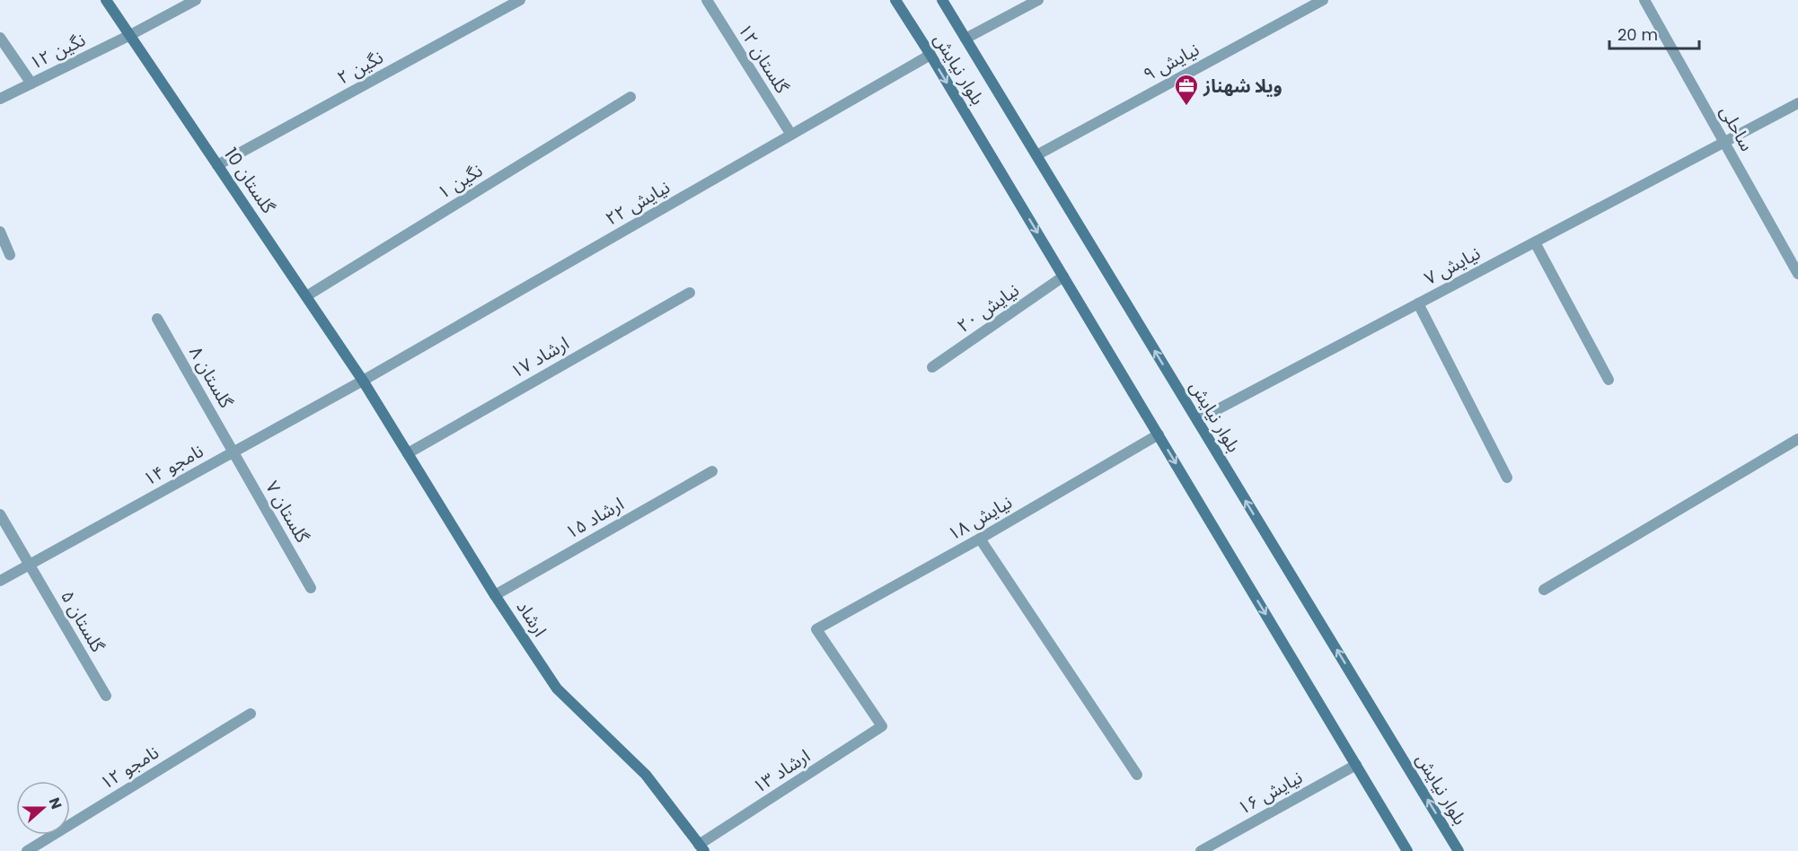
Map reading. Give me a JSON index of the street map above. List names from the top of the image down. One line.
{"streets":{"main road":["بلوار نیایش","گلستان 10","ارشاد"],"street":["نگین ۱۲","گلستان ۱۲","نیایش ۹","نگین ۲","ساحلی","نگین ۱","نیایش ۲۲","نیایش ۷","نیایش ۲۰","ارشاد ۱۷","گلستان ۸","نامجو ۱۴","گلستان ۷","ارشاد ۱۵","نیایش ۱۸","گلستان ۵","نامجو ۱۲","ارشاد ۱۳","نیایش ۱۶"]},"crossings":[["نگین ۱۲","گلستان 10"],["گلستان ۱۲","نیایش ۲۲"],["نیایش ۹","بلوار نیایش"],["نگین ۲","گلستان 10"],["بلوار نیایش","نیایش ۲۲"],["بلوار نیایش","نیایش ۷"],["بلوار نیایش","نیایش ۲۰"],["بلوار نیایش","نیایش ۱۸"],["بلوار نیایش","نیایش ۱۶"],["ساحلی","نیایش ۷"],["گلستان 10","نگین ۱"],["گلستان 10","نیایش ۲۲"],["گلستان 10","نامجو ۱۴"],["گلستان 10","ارشاد"],["نیایش ۲۲","نامجو ۱۴"],["نیایش ۲۲","ارشاد"],["ارشاد ۱۷","ارشاد"],["گلستان ۸","نامجو ۱۴"],["گلستان ۸","گلستان ۷"],["نامجو ۱۴","گلستان ۷"],["نامجو ۱۴","ارشاد"],["نامجو ۱۴","گلستان ۵"],["ارشاد ۱۵","ارشاد"],["نیایش ۱۸","ارشاد ۱۳"],["ارشاد","ارشاد ۱۳"]],"places":{"office":["ویلا شهناز"]},"scale_bar":"20 m","north":"right"}
